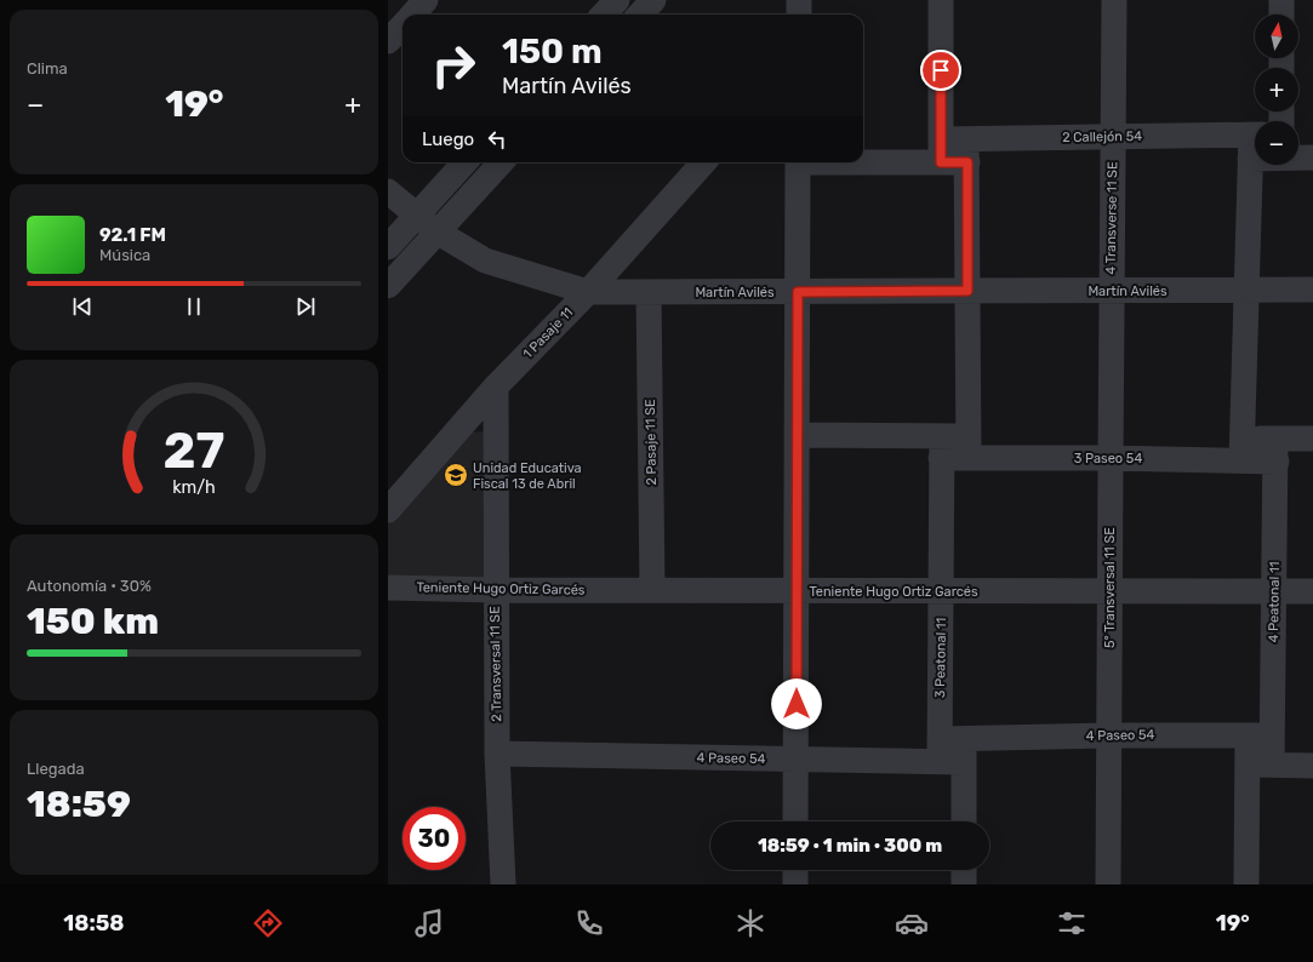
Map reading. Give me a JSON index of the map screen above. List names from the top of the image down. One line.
{"streets":{"street":["2 Callejón 54","4 Transverse 11 SE","Martín Avilés","1 Pasaje 11","2 Pasaje 11 SE","3 Paseo 54","5° Transversal 11 SE","Teniente Hugo Ortiz Garcés","4 Peatonal 11","3 Peatonal 11","2 Transversal 11 SE","4 Paseo 54"]},"crossings":[["2 Callejón 54","4 Transverse 11 SE"],["4 Transverse 11 SE","Martín Avilés"],["4 Transverse 11 SE","5° Transversal 11 SE"],["Martín Avilés","1 Pasaje 11"],["Martín Avilés","2 Pasaje 11 SE"],["Martín Avilés","5° Transversal 11 SE"],["1 Pasaje 11","2 Transversal 11 SE"],["2 Pasaje 11 SE","Teniente Hugo Ortiz Garcés"],["3 Paseo 54","5° Transversal 11 SE"],["3 Paseo 54","4 Peatonal 11"],["3 Paseo 54","3 Peatonal 11"],["5° Transversal 11 SE","Teniente Hugo Ortiz Garcés"],["5° Transversal 11 SE","4 Paseo 54"],["Teniente Hugo Ortiz Garcés","4 Peatonal 11"],["Teniente Hugo Ortiz Garcés","3 Peatonal 11"],["Teniente Hugo Ortiz Garcés","2 Transversal 11 SE"],["4 Peatonal 11","4 Paseo 54"],["3 Peatonal 11","4 Paseo 54"],["2 Transversal 11 SE","4 Paseo 54"]],"places":{"school or university":["Unidad Educativa Fiscal 13 de Abril"]},"north":"top","page":{"tile":["Clima",["Autonomía · 30%","150 km"],["Llegada","18:59"]],"map_buttons":["+","−"],"turn":["150 m","Martín Avilés"],"heat":["−","19°","+"],"then":"Luego","song":["92.1 FM","Música"],"limit":"30","trip":"18:59 · 1 min · 300 m","tabs":["18:58","19°"],"gauge":["27","km/h"]}}
